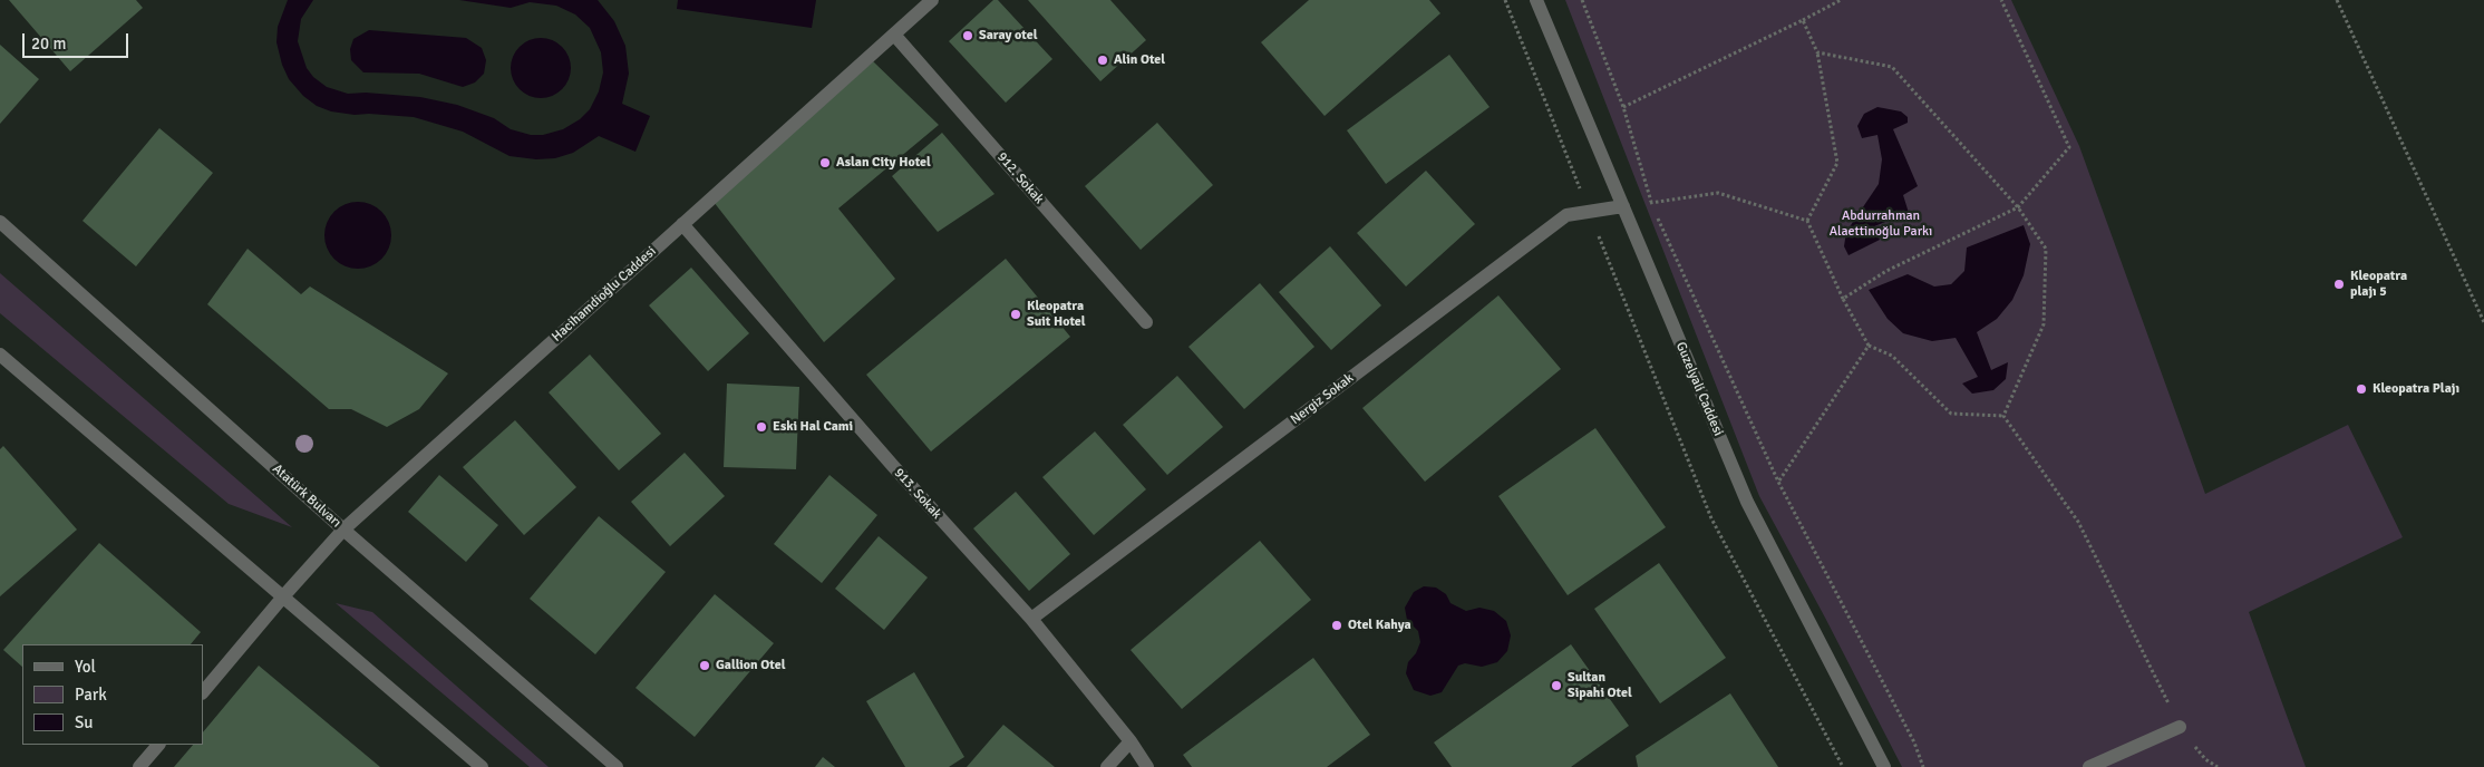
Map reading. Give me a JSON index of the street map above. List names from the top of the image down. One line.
{"streets":{"street":["912. Sokak","Hacihamdioğlu Caddesi","Guzelyali Caddesi","Nergiz Sokak","913. Sokak","Atatürk Bulvarı"]},"crossings":[["912. Sokak","Hacihamdioğlu Caddesi"],["Hacihamdioğlu Caddesi","913. Sokak"],["Hacihamdioğlu Caddesi","Atatürk Bulvarı"],["Guzelyali Caddesi","Nergiz Sokak"],["Nergiz Sokak","913. Sokak"]],"parks":["Abdurrahman Alaettinoğlu Parkı"],"places":["Saray otel","Alin Otel","Aslan City Hotel","Kleopatra plajı 5","Kleopatra Suit Hotel","Kleopatra Plajı","Eski Hal Cami","Otel Kahya","Gallion Otel","Sultan Sipahi Otel"],"legend":["Yol","Park","Su"],"scale_bar":"20 m"}
